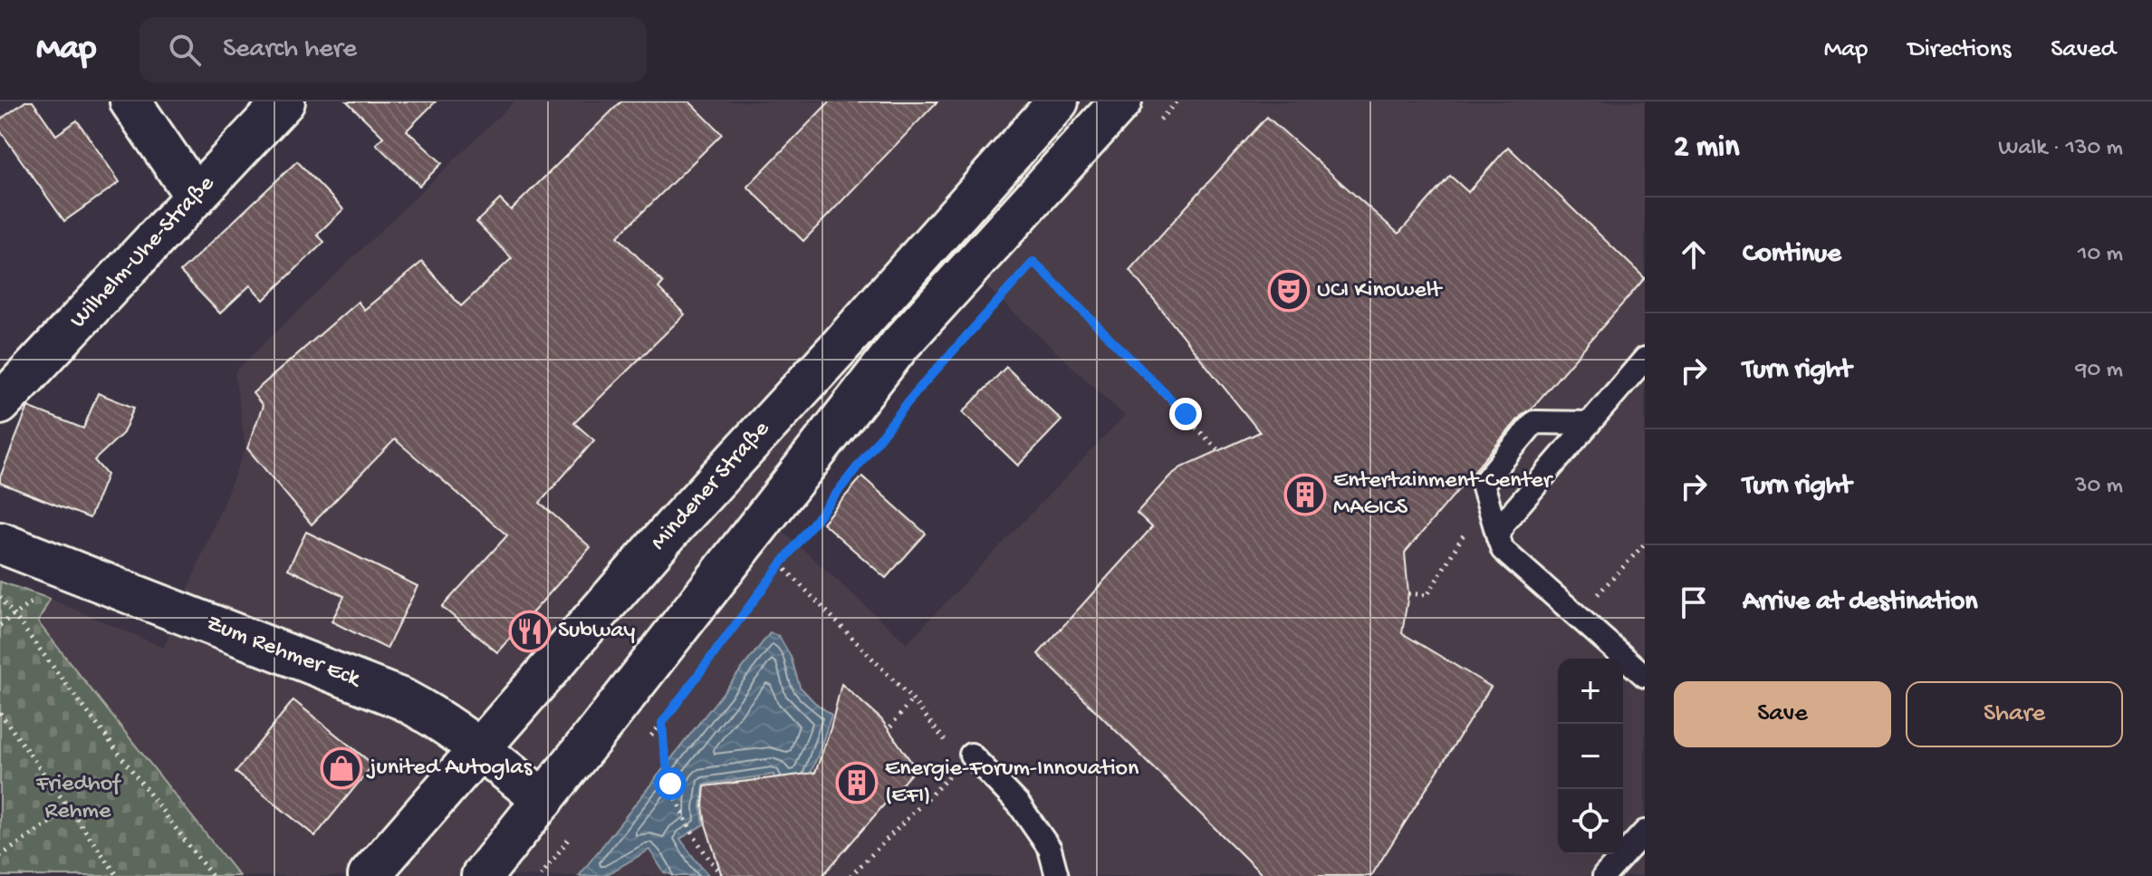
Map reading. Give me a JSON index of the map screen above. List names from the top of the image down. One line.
{"streets":{"street":["Wilhelm-Uhe-Straße","Mindener Straße","Zum Rehmer Eck"]},"crossings":[["Mindener Straße","Zum Rehmer Eck"]],"parks":["Friedhof Rehme"],"places":{"theatre":["UCI Kinowelt"],"building":["Entertainment-Center MAGICS","Energie-Forum-Innovation (EFI)"],"restaurant":["Subway"],"shop":["junited Autoglas"]},"page":{"header":"Map","search":"Search here","nav":["Map","Directions","Saved"],"heading":["2 min","Walk · 130 m"],"list":[["Continue","10 m"],["Turn right","90 m"],["Turn right","30 m"],"Arrive at destination"],"map_buttons":["+","−"],"buttons":["Save","Share"]}}
